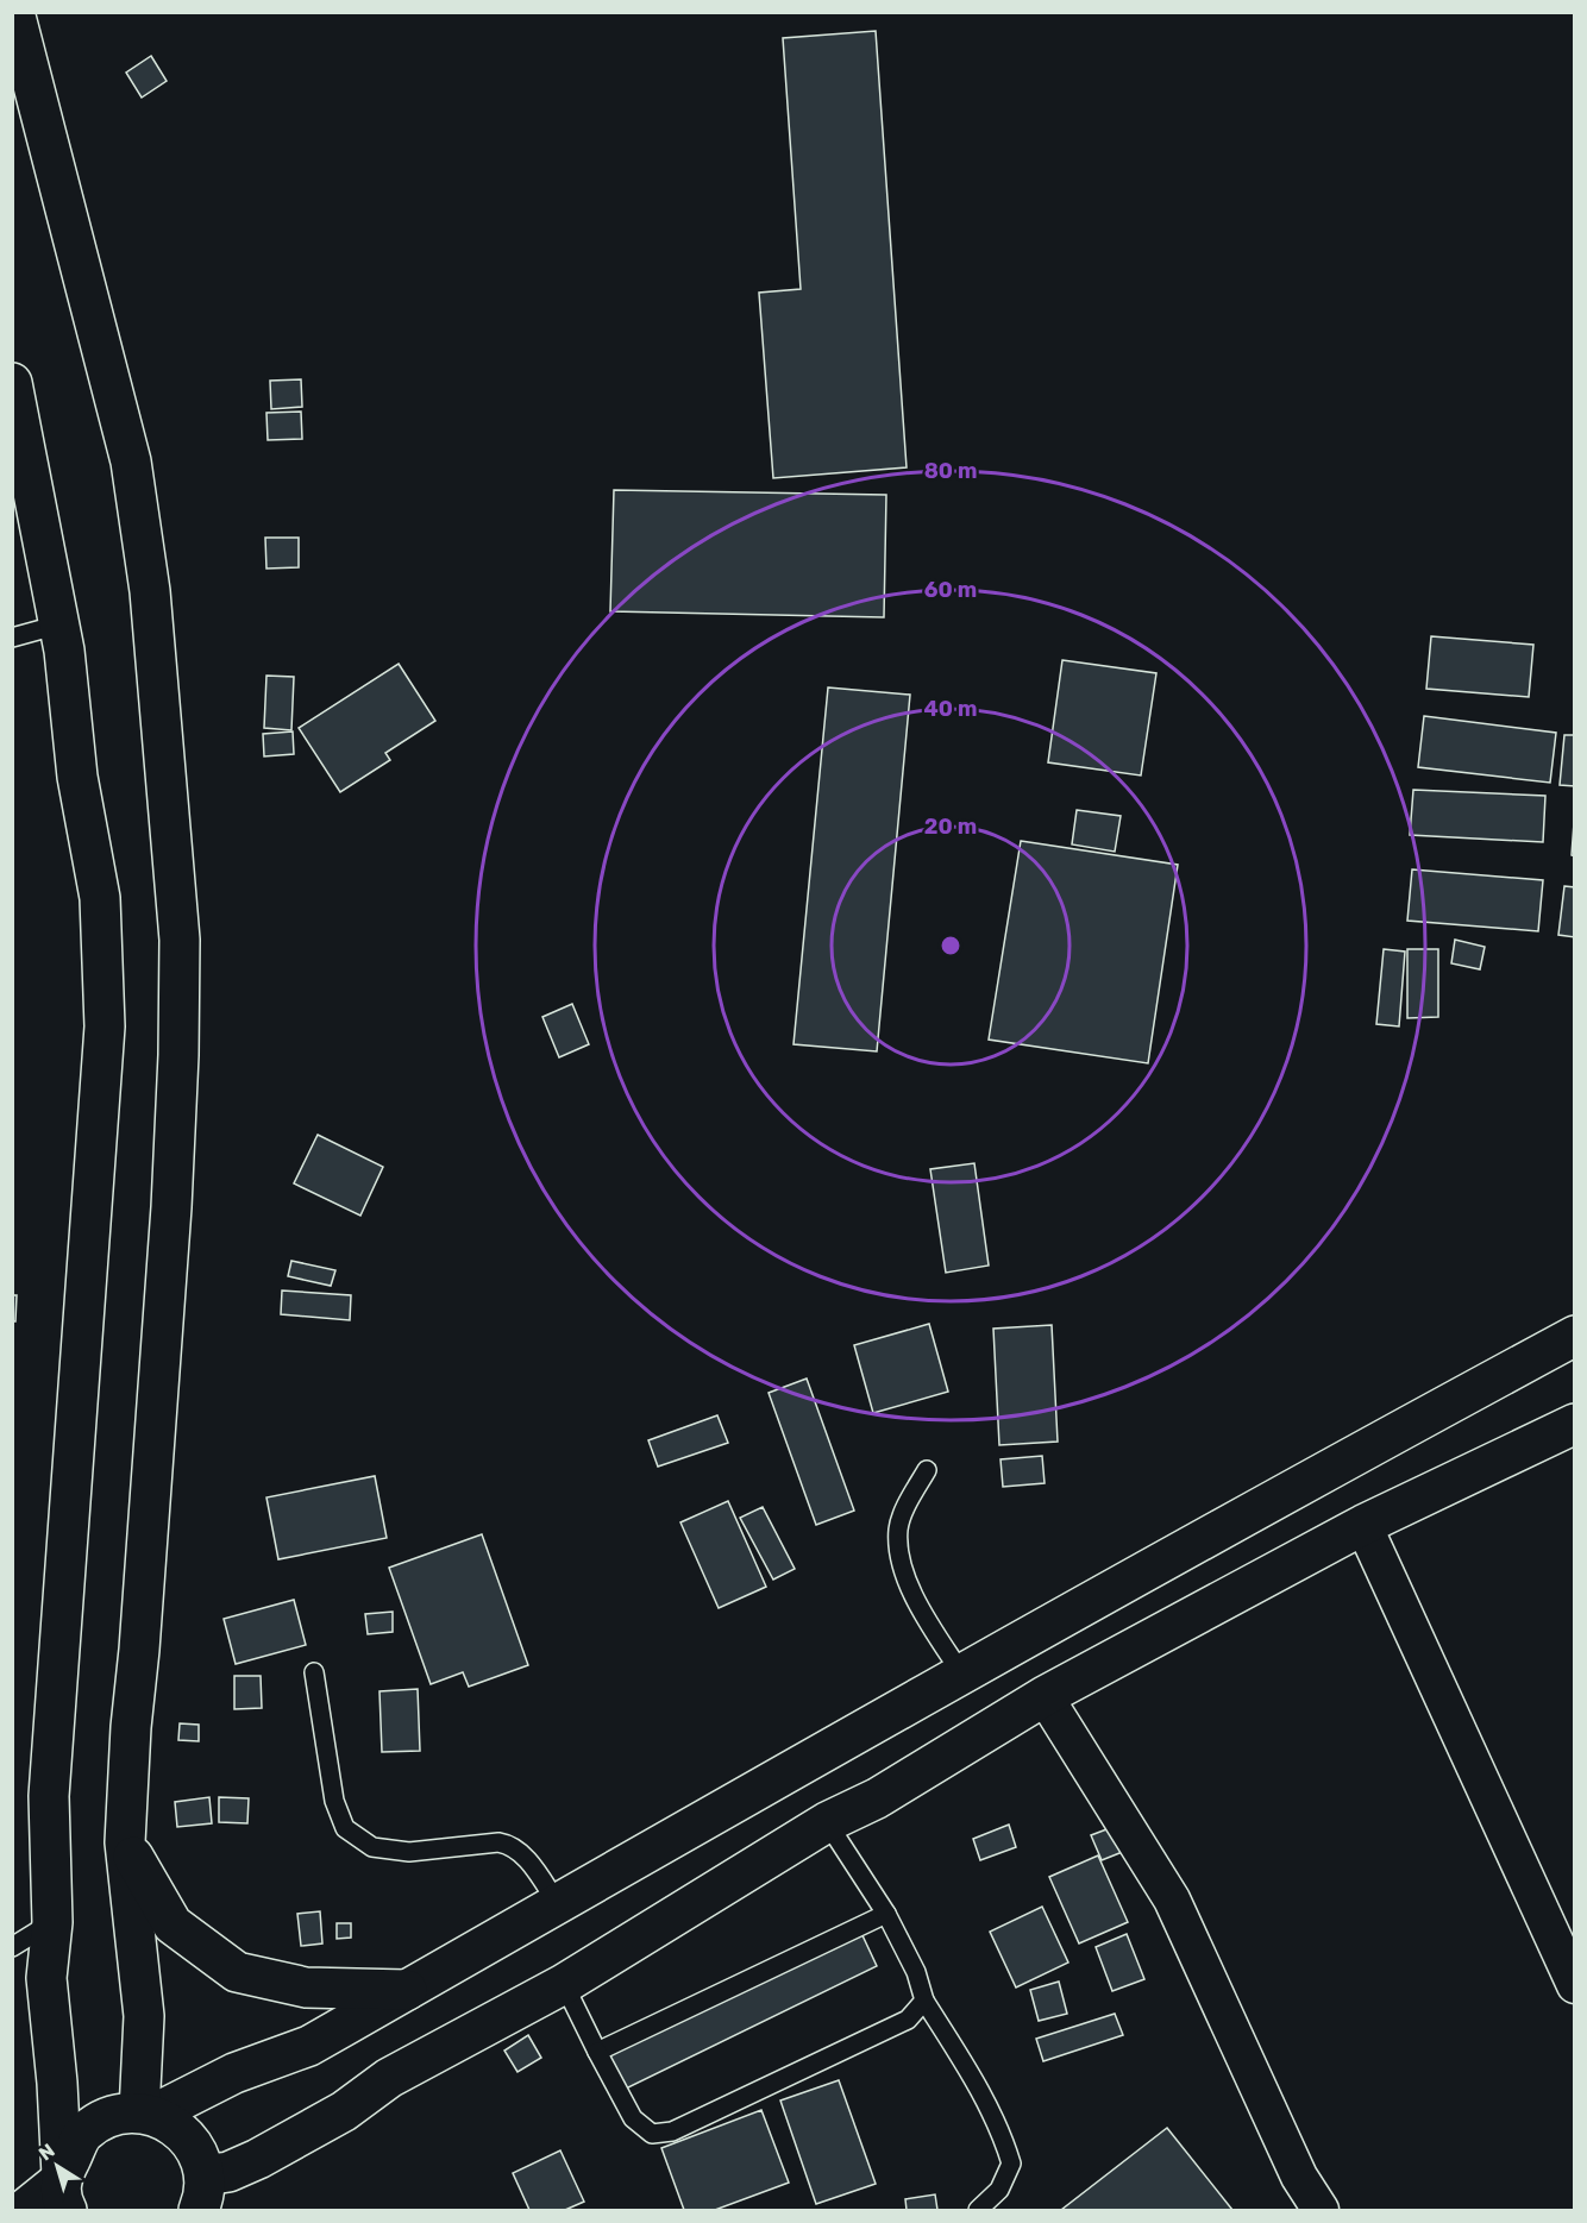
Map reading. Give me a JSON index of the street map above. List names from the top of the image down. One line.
{"north":"top left","rings":["80 m","60 m","40 m","20 m"]}
